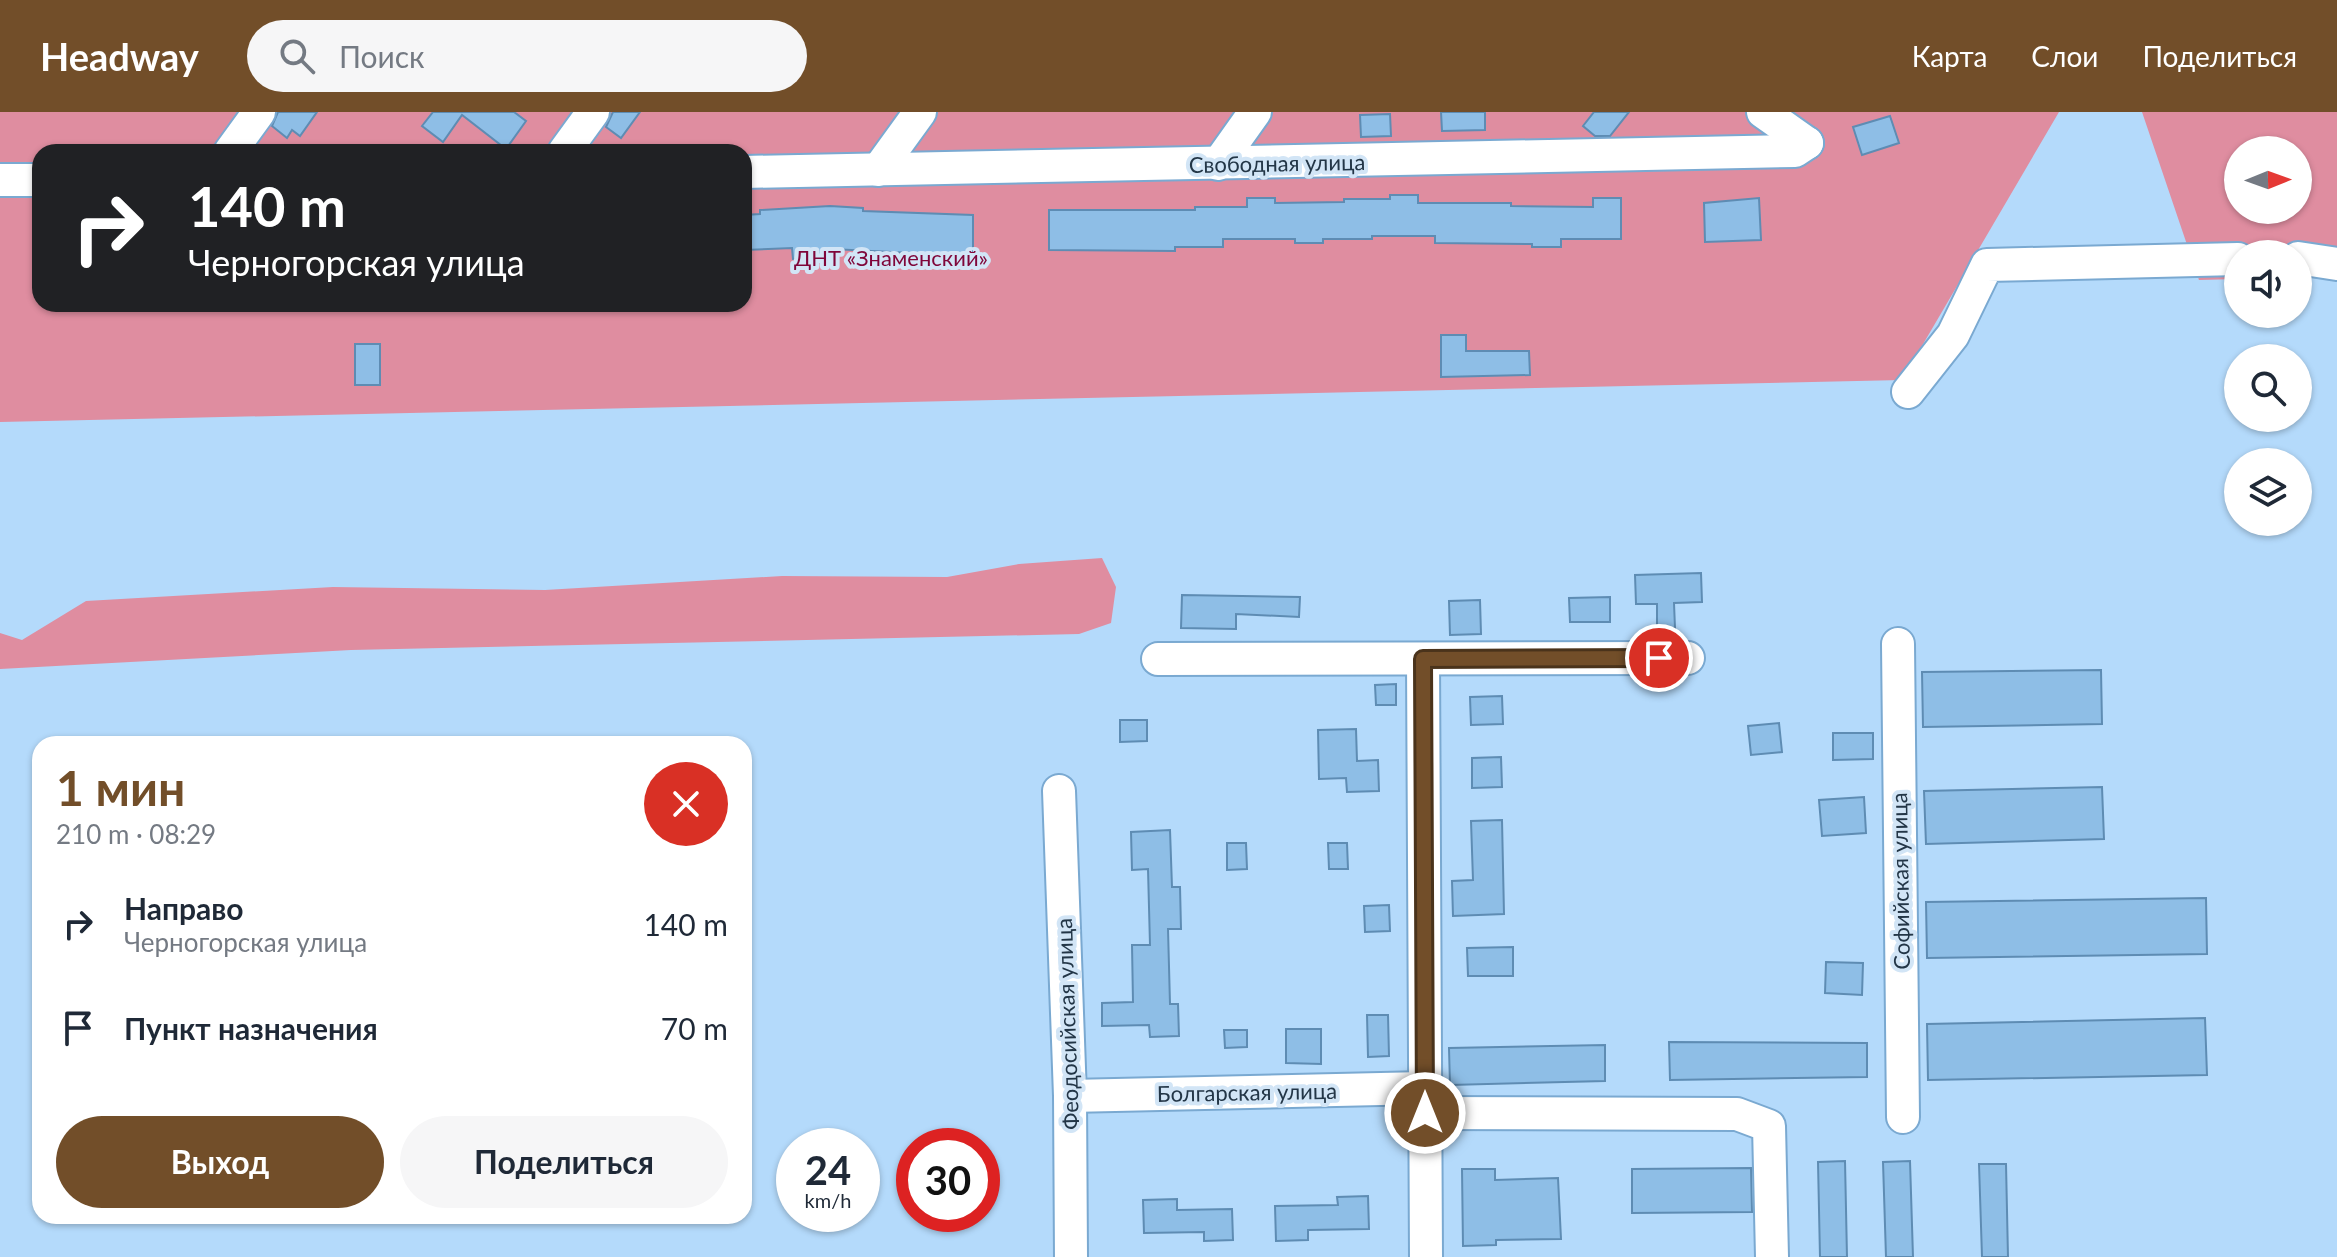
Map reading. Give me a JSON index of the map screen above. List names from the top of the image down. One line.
{"streets":{"street":["Свободная улица","Софийская улица","Феодосийская улица","Болгарская улица"]},"crossings":[["Феодосийская улица","Болгарская улица"]],"parks":["ДНТ «Знаменский»"],"north":"right","page":{"header":"Headway","search":"Поиск","nav":["Карта","Слои","Поделиться"],"turn":["140 m","Черногорская улица"],"heading":["1 мин","210 m · 08:29"],"list":[{"name":"Направо","note":"Черногорская улица","value":"140 m"},{"name":"Пункт назначения","value":"70 m"}],"buttons":["Выход","Поделиться"],"speed":"24 km/h","limit":"30"}}
